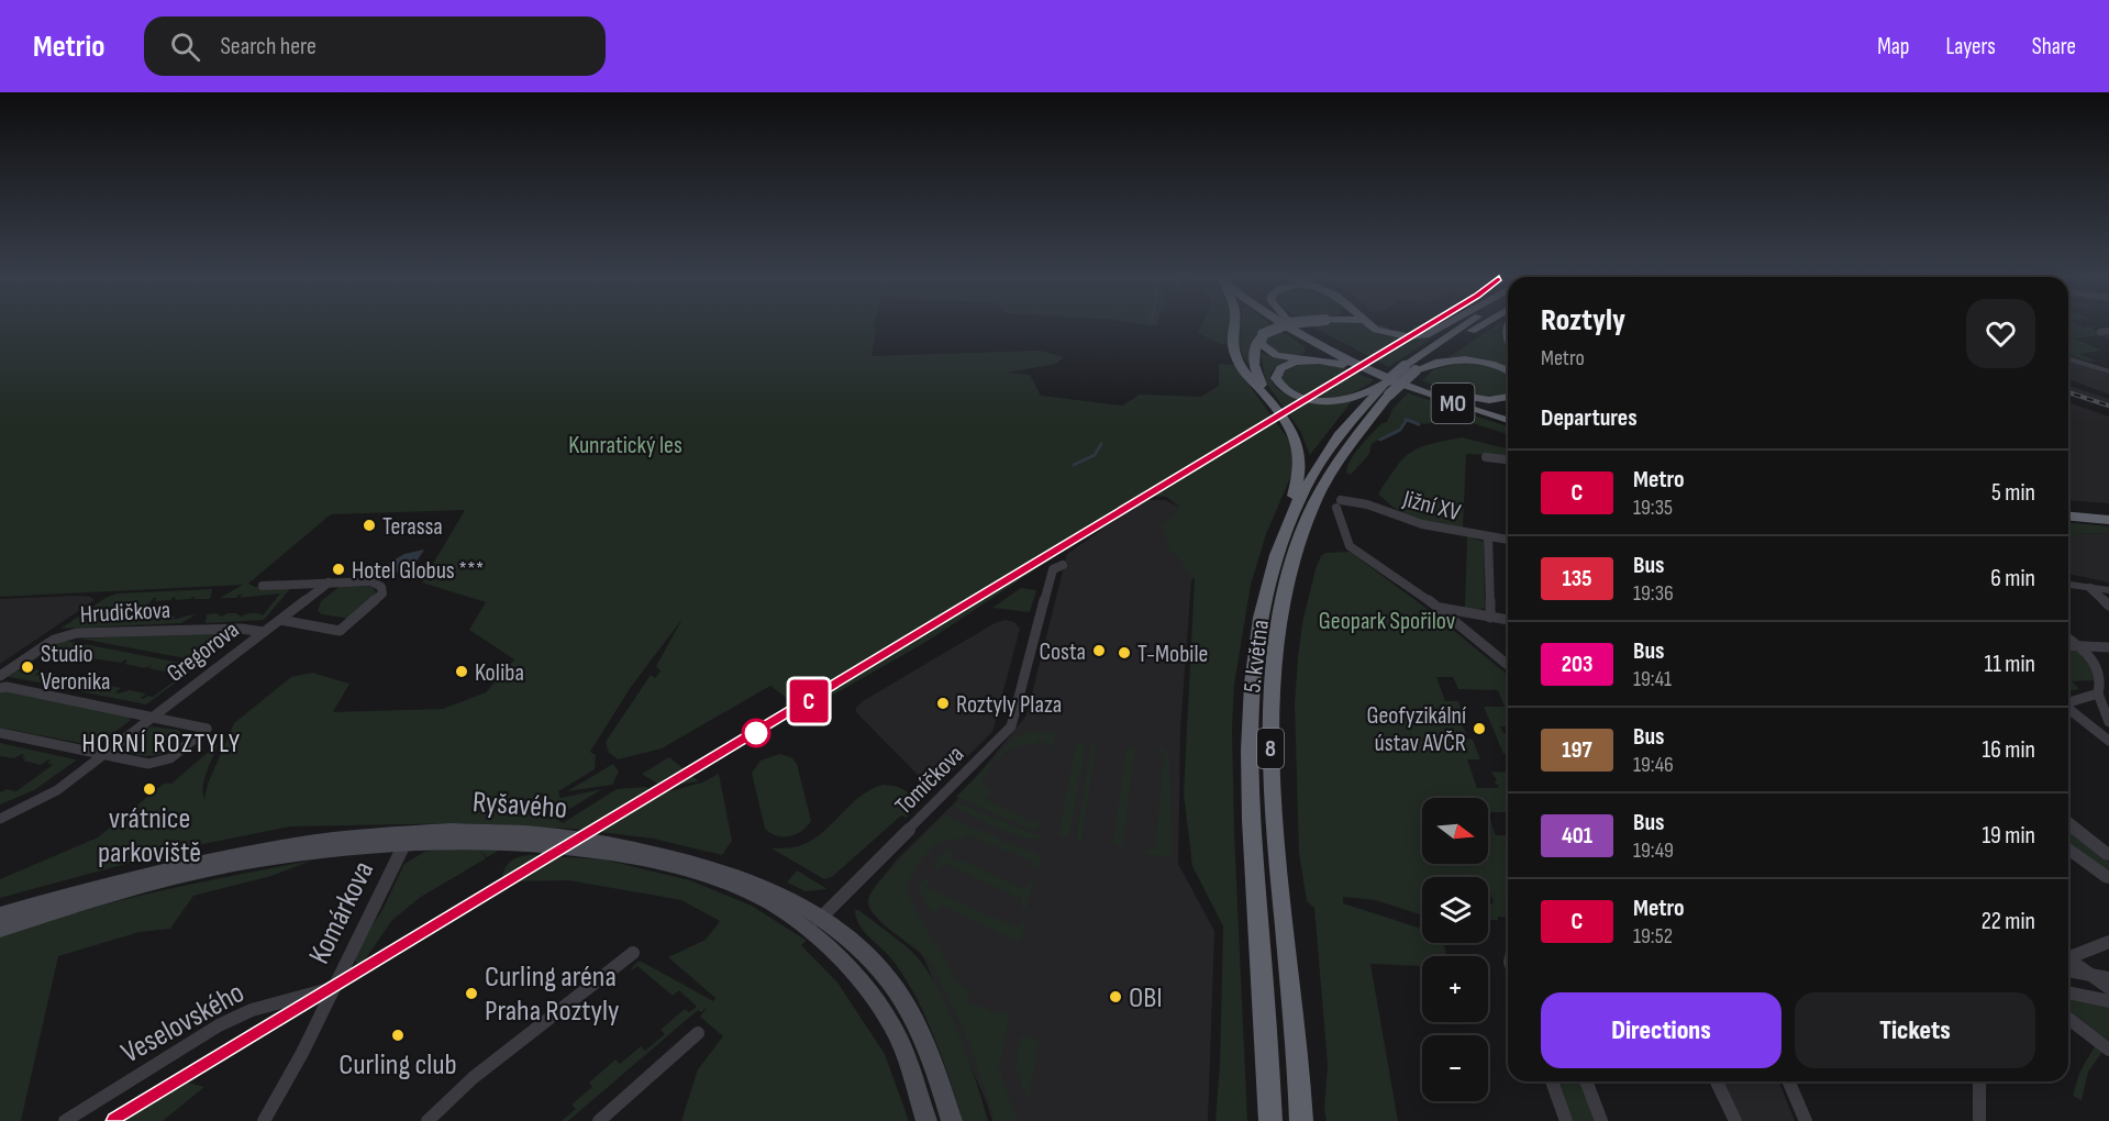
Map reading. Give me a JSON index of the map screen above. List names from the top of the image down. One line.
{"streets":{"highway":["MO","5. května","8"],"main road":["Ryšavého"],"street":["Jižní XV","Hrudičkova","Gregorova","Tomíčkova","Komárkova","Veselovského"]},"crossings":[["MO","5. května"],["Hrudičkova","Gregorova"],["Tomíčkova","Ryšavého"],["Ryšavého","Komárkova"],["Komárkova","Veselovského"]],"districts":["HORNÍ ROZTYLY"],"parks":["Kunratický les","Geopark Spořilov"],"places":["Terassa","Hotel Globus ***","Costa","T-Mobile","Studio Veronika","Koliba","Roztyly Plaza","Geofyzikální ústav AVČR","vrátnice parkoviště","Curling aréna Praha Roztyly","OBI","Curling club"],"lines":["metro line C"],"north":"right","page":{"header":"Metrio","search":"Search here","nav":["Map","Layers","Share"],"on_map":"C","heading":[["Roztyly","Metro"],"Departures"],"list":[{"mark":"C","name":"Metro","note":"19:35","value":"5 min"},{"mark":"135","name":"Bus","note":"19:36","value":"6 min"},{"mark":"203","name":"Bus","note":"19:41","value":"11 min"},{"mark":"197","name":"Bus","note":"19:46","value":"16 min"},{"mark":"401","name":"Bus","note":"19:49","value":"19 min"},{"mark":"C","name":"Metro","note":"19:52","value":"22 min"}],"map_buttons":["+","−"],"buttons":["Directions","Tickets"]}}
